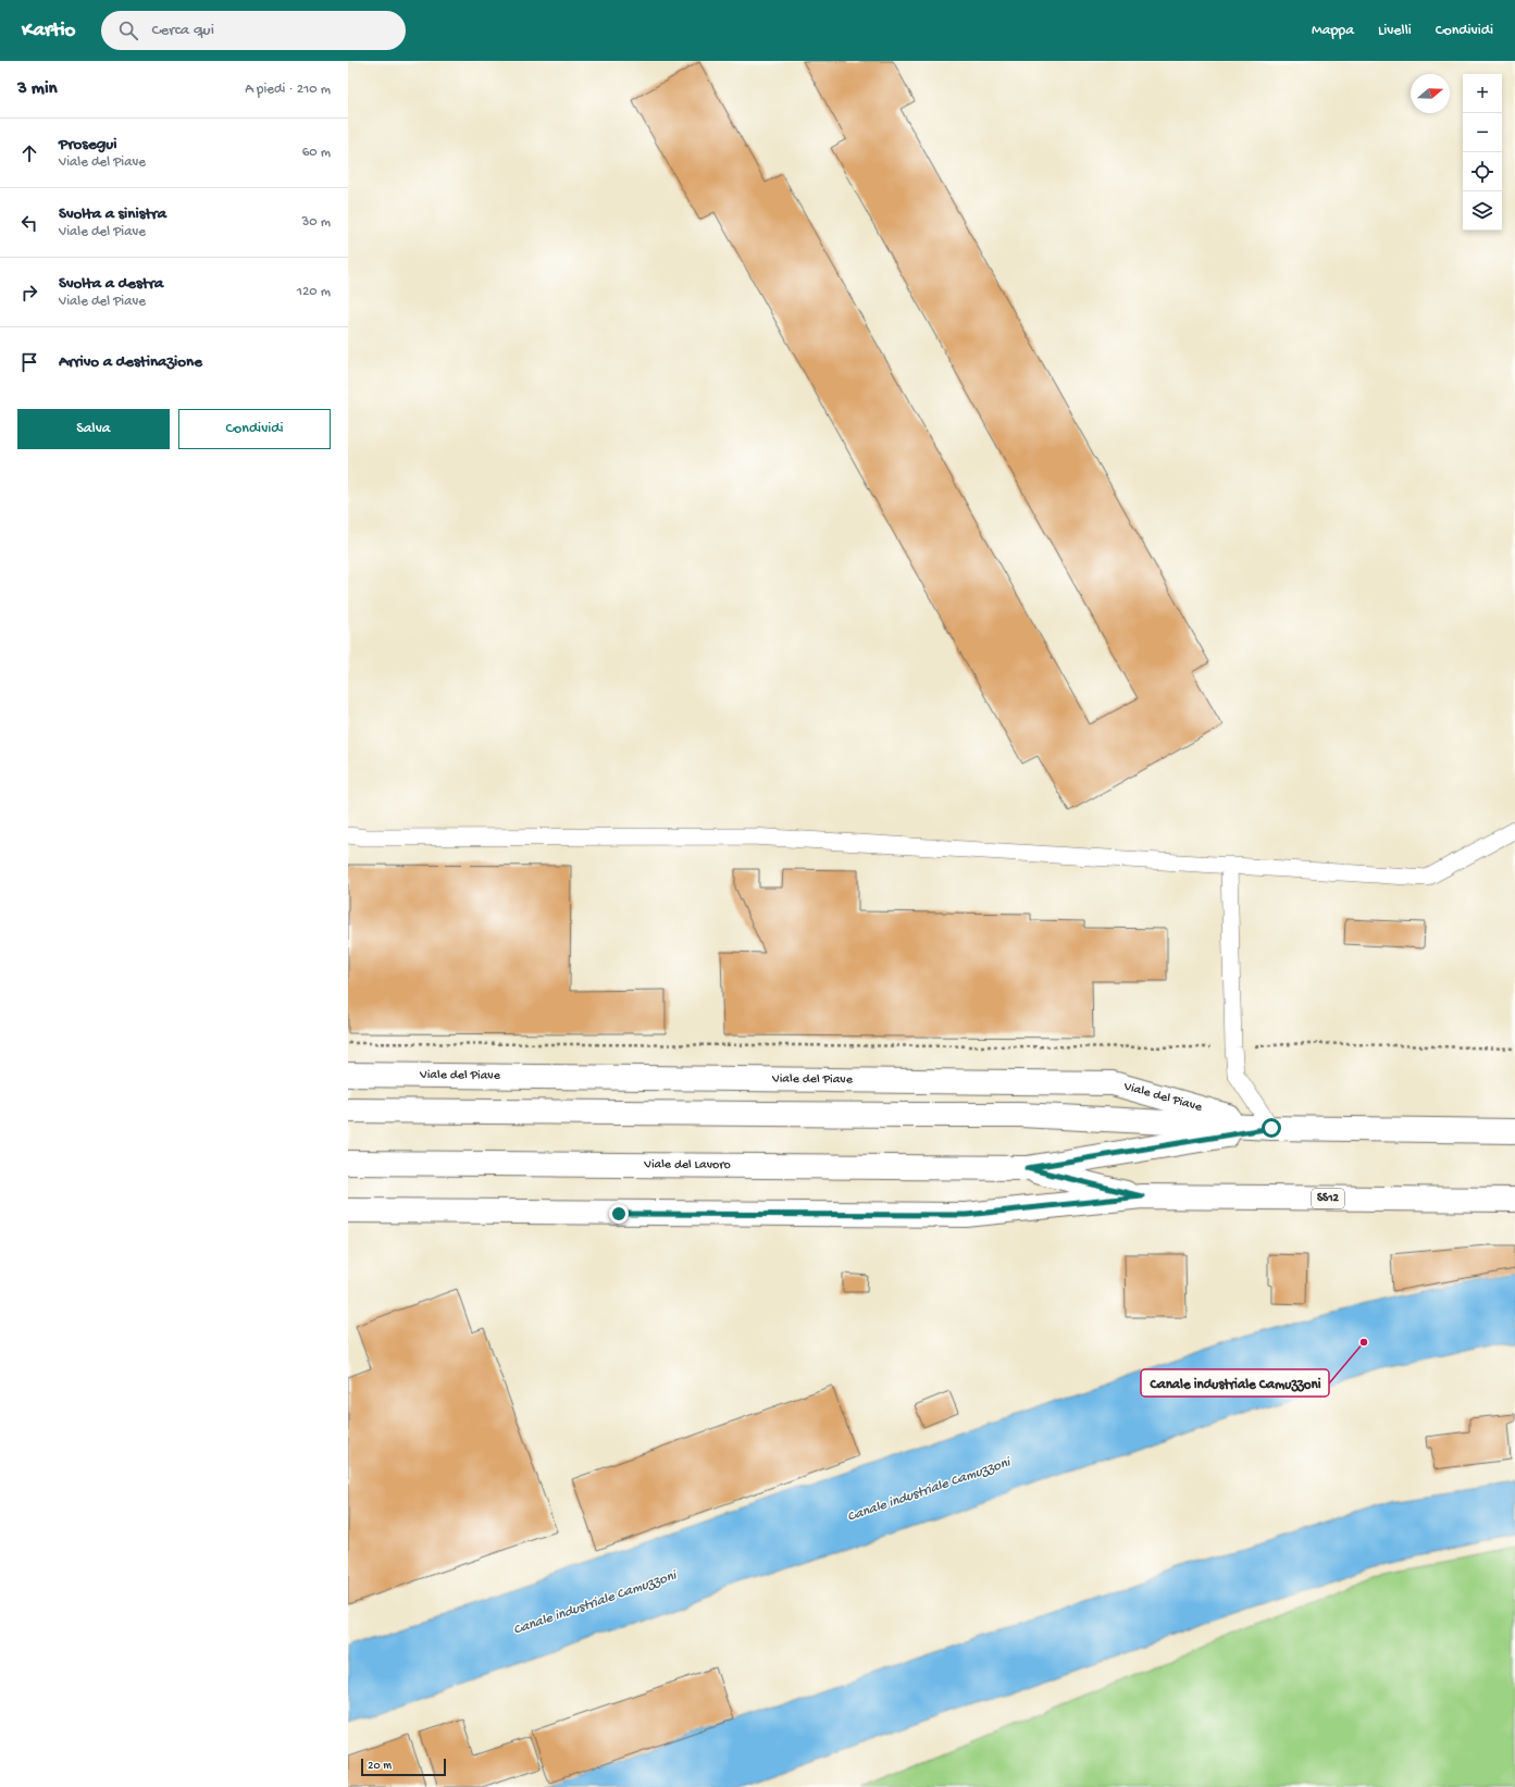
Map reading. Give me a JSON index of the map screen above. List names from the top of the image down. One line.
{"streets":{"main road":["Viale del Piave","Viale del Lavoro","SS12"]},"crossings":[["Viale del Piave","Viale del Lavoro"],["Viale del Piave","SS12"],["Viale del Lavoro","SS12"]],"water":["Canale industriale Camuzzoni"],"places":["Canale industriale Camuzzoni"],"scale_bar":"20 m","north":"right","page":{"header":"Kartio","search":"Cerca qui","nav":["Mappa","Livelli","Condividi"],"heading":["3 min","A piedi · 210 m"],"map_buttons":["+","−"],"list":[["Prosegui","Viale del Piave","60 m"],["Svolta a sinistra","Viale del Piave","30 m"],["Svolta a destra","Viale del Piave","120 m"],"Arrivo a destinazione"],"buttons":["Salva","Condividi"],"scale":"20 m"}}
